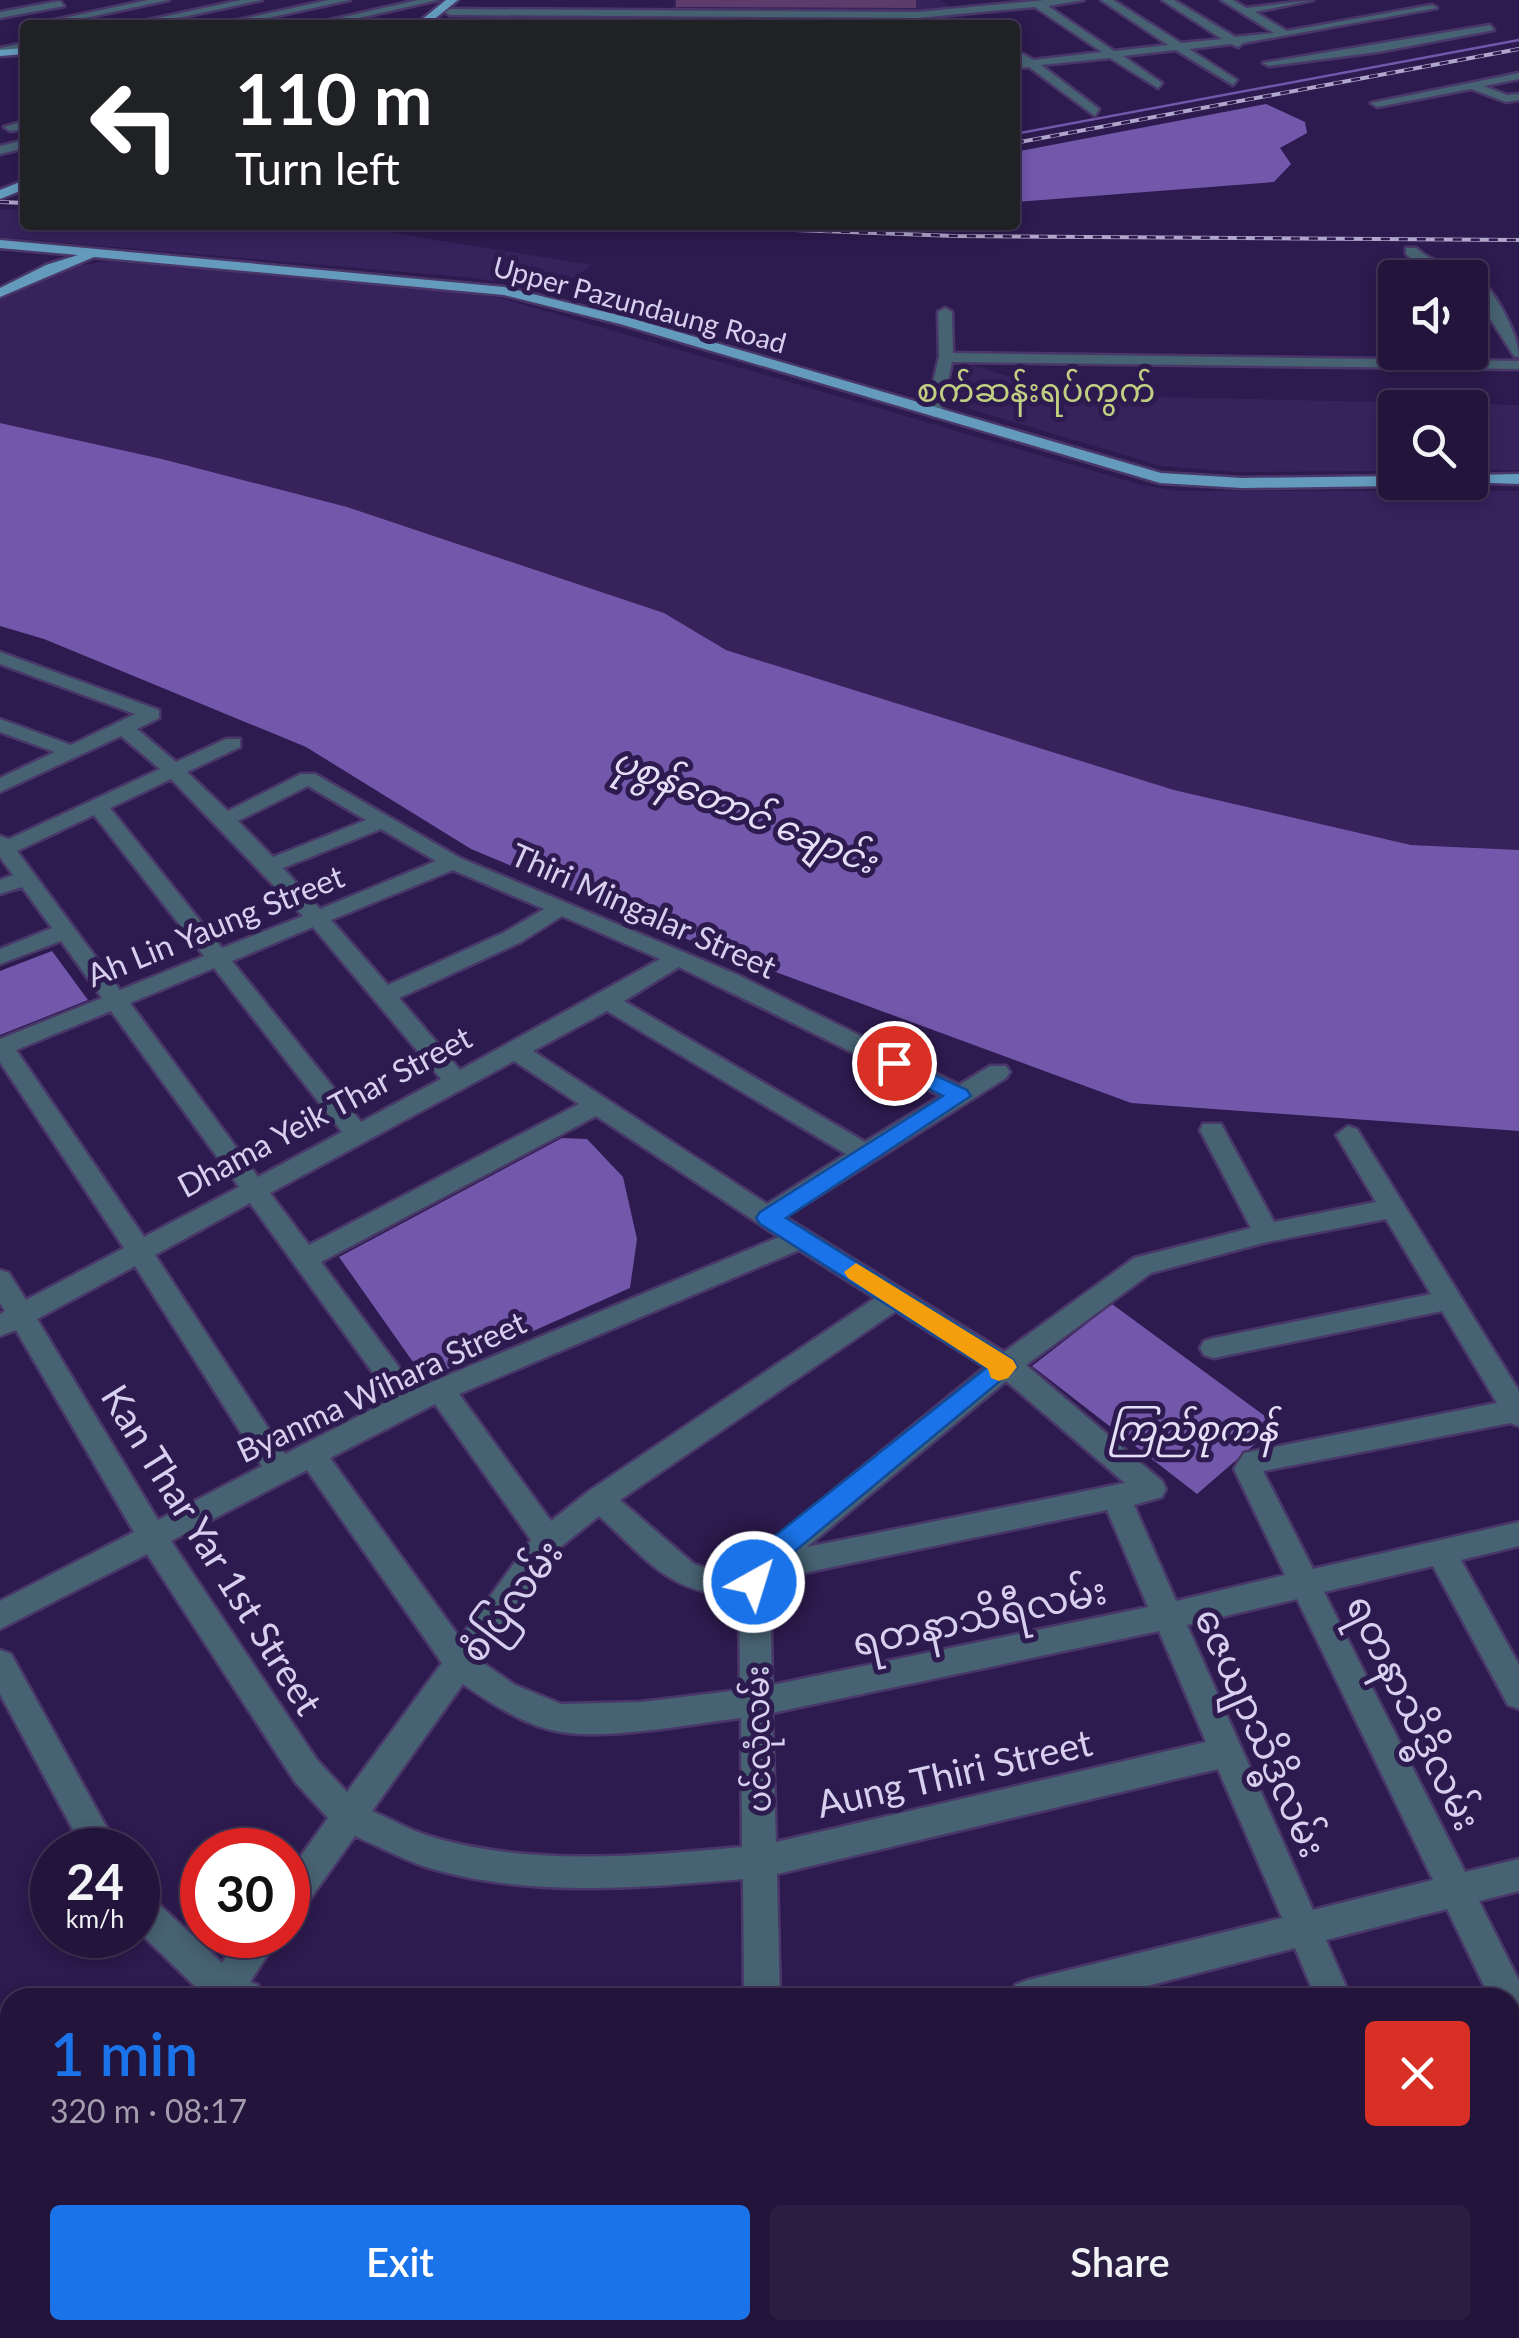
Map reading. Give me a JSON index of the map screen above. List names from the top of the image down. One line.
{"streets":{"main road":["Upper Pazundaung Road"],"street":["Thiri Mingalar Street","Ah Lin Yaung Street","Dhama Yeik Thar Street","Byanma Wihara Street","Kan Thar Yar 1st Street","စံပြလမ်း","ရတနာသိရီလမ်း","ရတနာသိဒ္ဓိလမ်း","ဇေယျာသိဒ္ဓိလမ်း","ပင်လုံလမ်း","Aung Thiri Street"]},"crossings":[["Thiri Mingalar Street","Ah Lin Yaung Street"],["Thiri Mingalar Street","Dhama Yeik Thar Street"],["Dhama Yeik Thar Street","Kan Thar Yar 1st Street"],["Byanma Wihara Street","Kan Thar Yar 1st Street"],["Byanma Wihara Street","ရတနာသိရီလမ်း"],["Kan Thar Yar 1st Street","စံပြလမ်း"],["Kan Thar Yar 1st Street","Aung Thiri Street"],["စံပြလမ်း","ရတနာသိရီလမ်း"],["စံပြလမ်း","Aung Thiri Street"],["ရတနာသိရီလမ်း","ရတနာသိဒ္ဓိလမ်း"],["ရတနာသိရီလမ်း","ဇေယျာသိဒ္ဓိလမ်း"],["ရတနာသိရီလမ်း","ပင်လုံလမ်း"],["ဇေယျာသိဒ္ဓိလမ်း","Aung Thiri Street"],["ပင်လုံလမ်း","Aung Thiri Street"]],"districts":["စက်ဆန်းရပ်ကွက်"],"water":["ပုစွန်တောင် ချောင်း","ကြည်စုကန်"],"page":{"turn":["110 m","Turn left"],"speed":"24 km/h","limit":"30","heading":["1 min","320 m · 08:17"],"buttons":["Exit","Share"]}}
